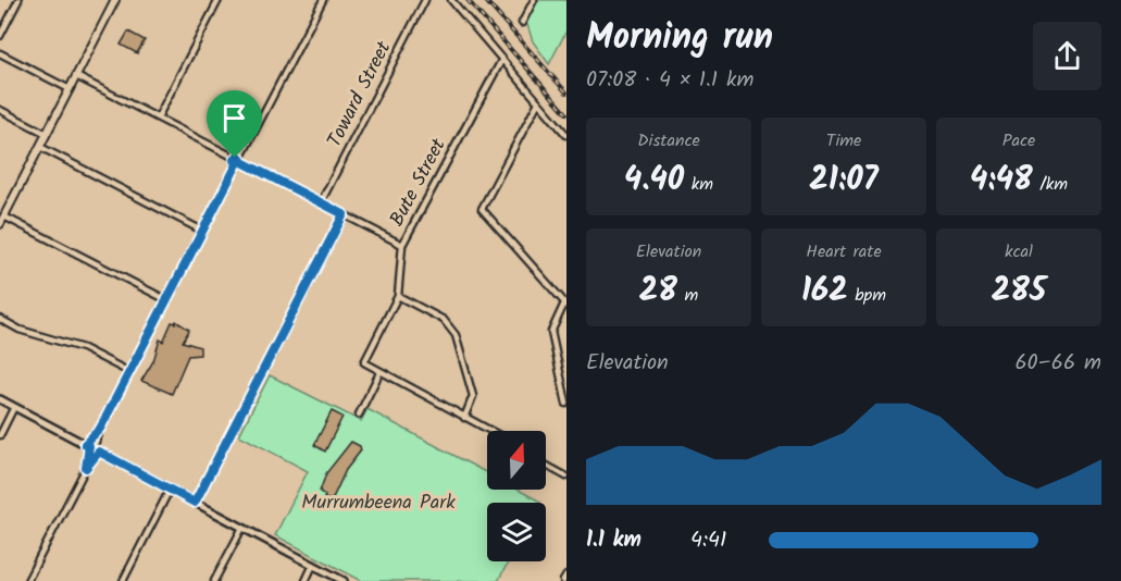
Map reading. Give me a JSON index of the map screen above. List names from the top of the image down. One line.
{"streets":{"street":["Toward Street","Bute Street"]},"parks":["Murrumbeena Park"],"north":"top","page":{"heading":["Morning run","07:08 · 4 × 1.1 km"],"stats":[["Distance","4.40 km"],["Time","21:07"],["Pace","4:48 /km"],["Elevation","28 m"],["Heart rate","162 bpm"],["kcal","285"]],"chart":["Elevation","60–66 m"],"list":[{"name":"1.1 km","note":"4:41"}]}}
